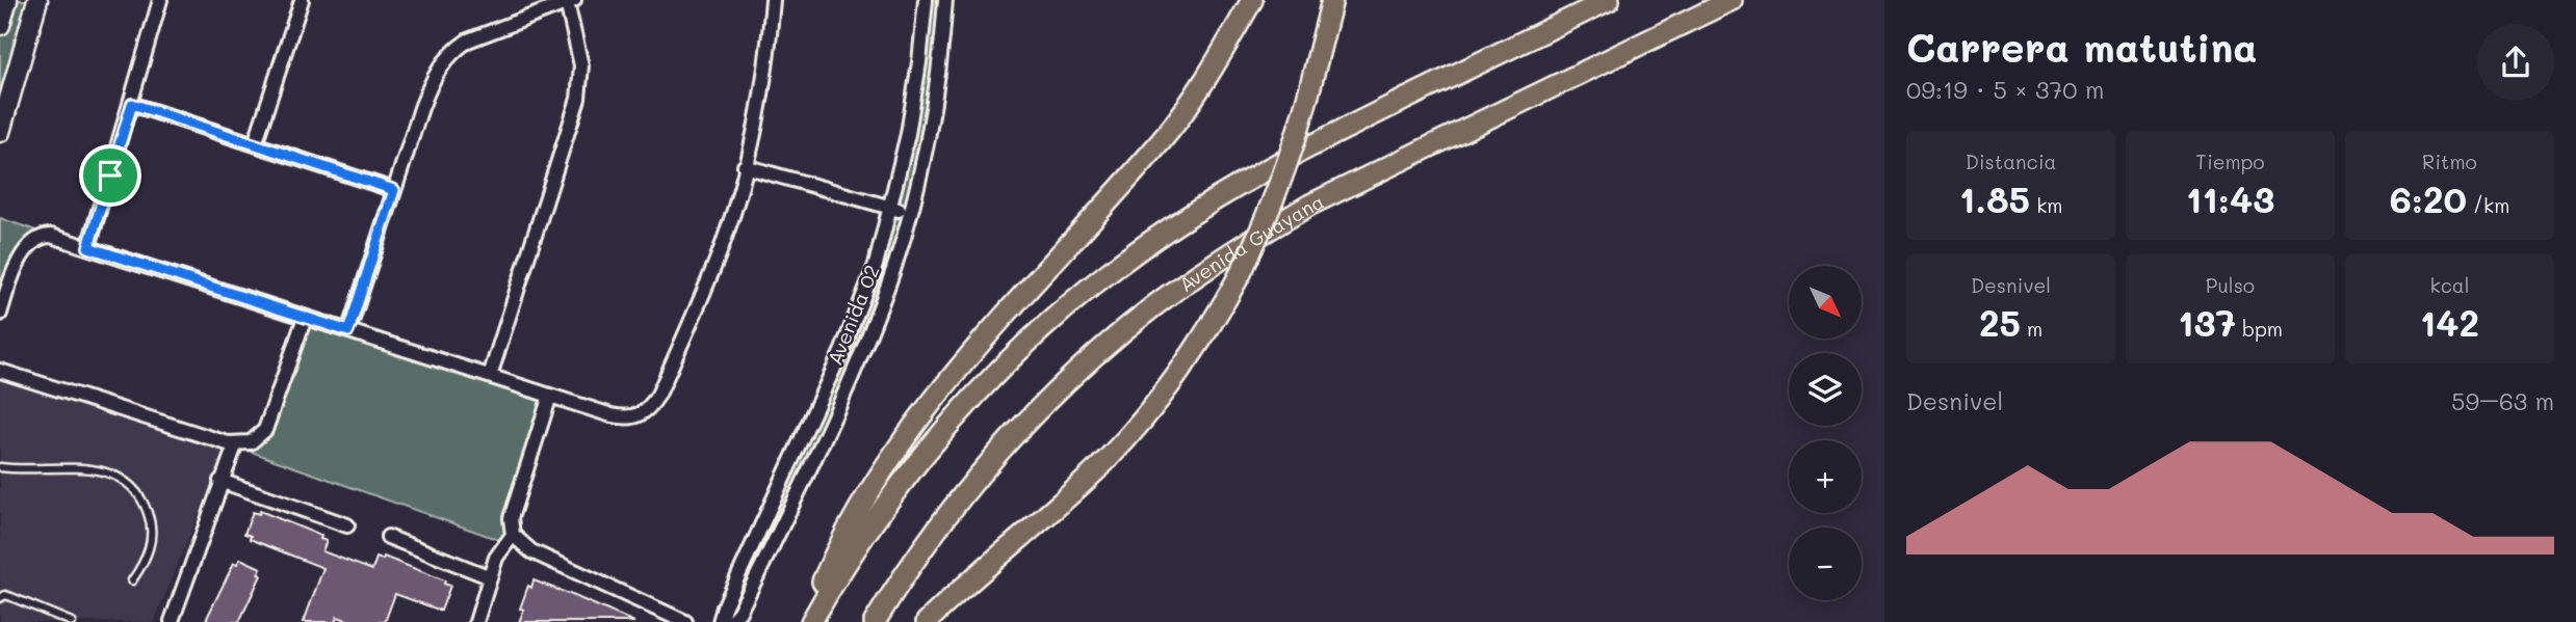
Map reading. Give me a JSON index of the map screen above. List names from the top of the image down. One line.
{"streets":{"main road":["Avenida Guayana"],"street":["Avenida 02"]},"north":"bottom right","page":{"heading":["Carrera matutina","09:19 · 5 × 370 m"],"stats":[["Distancia","1.85 km"],["Tiempo","11:43"],["Ritmo","6:20 /km"],["Desnivel","25 m"],["Pulso","137 bpm"],["kcal","142"]],"map_buttons":["+","−"],"chart":["Desnivel","59–63 m"]}}
